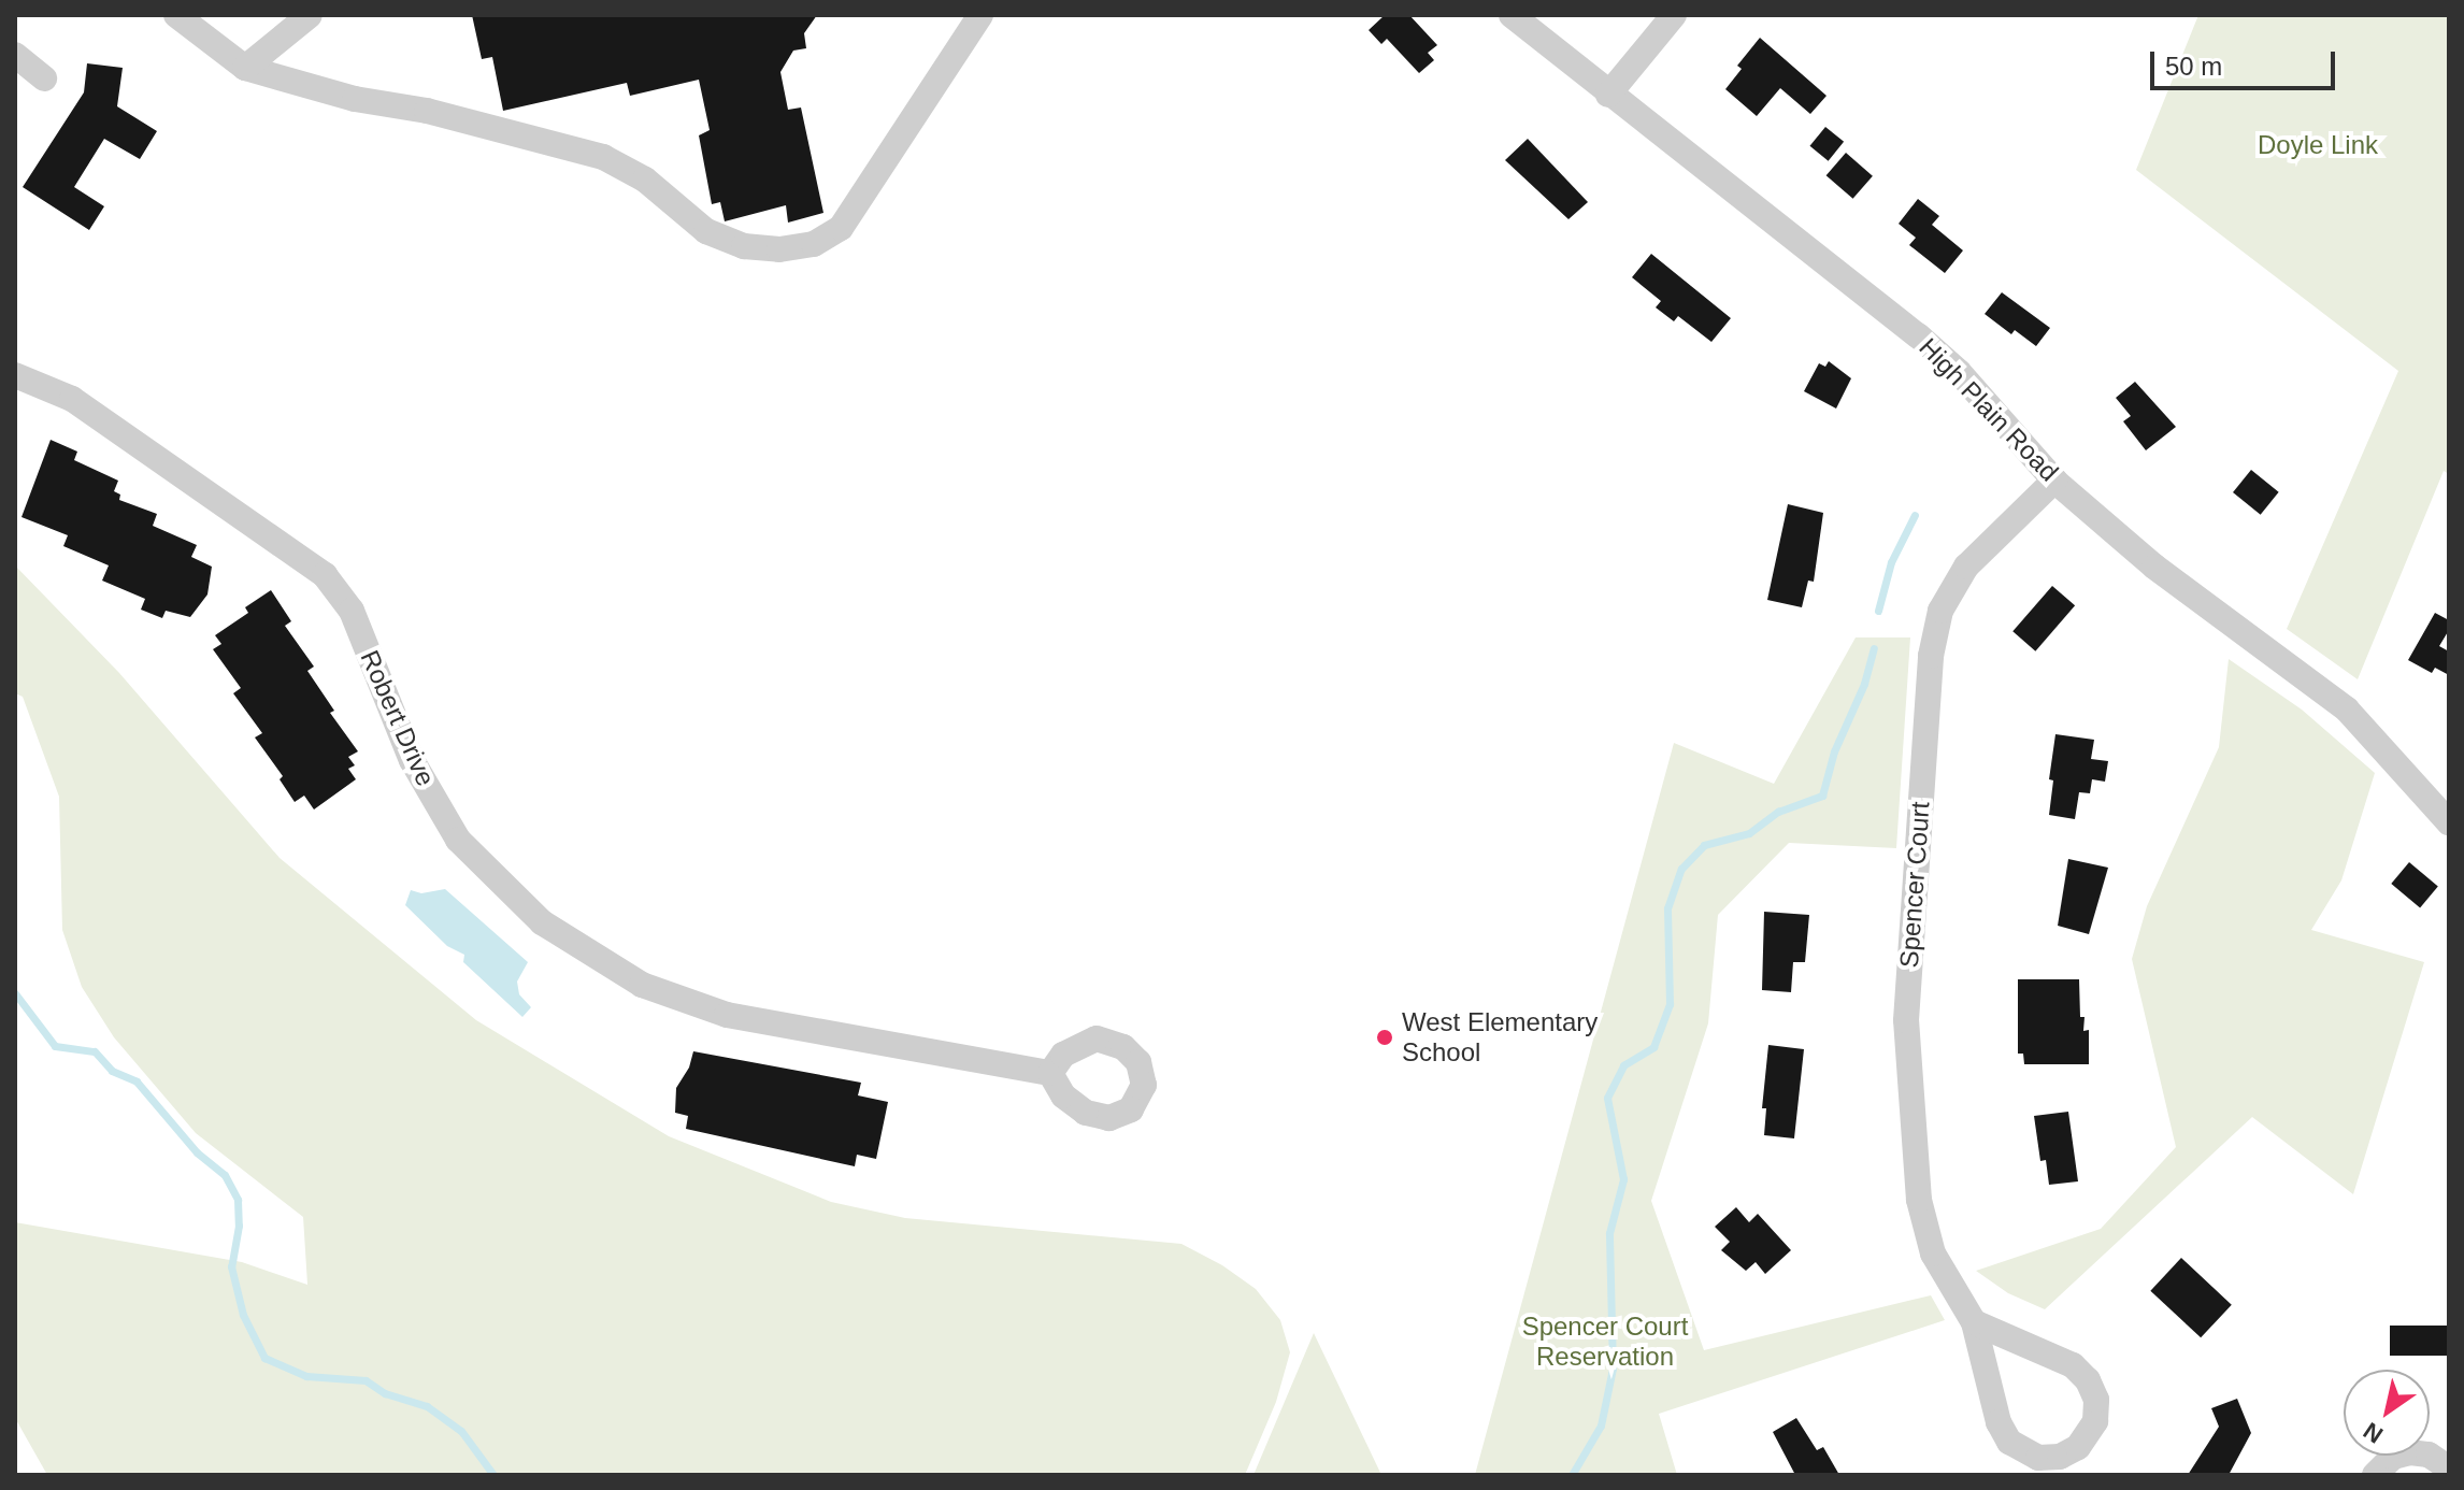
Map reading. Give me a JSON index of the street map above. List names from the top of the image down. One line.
{"streets":{"street":["High Plain Road","Robert Drive","Spencer Court"]},"crossings":[["High Plain Road","Spencer Court"]],"parks":["Doyle Link","Spencer Court Reservation"],"places":["West Elementary School"],"scale_bar":"50 m","north":"bottom left"}
